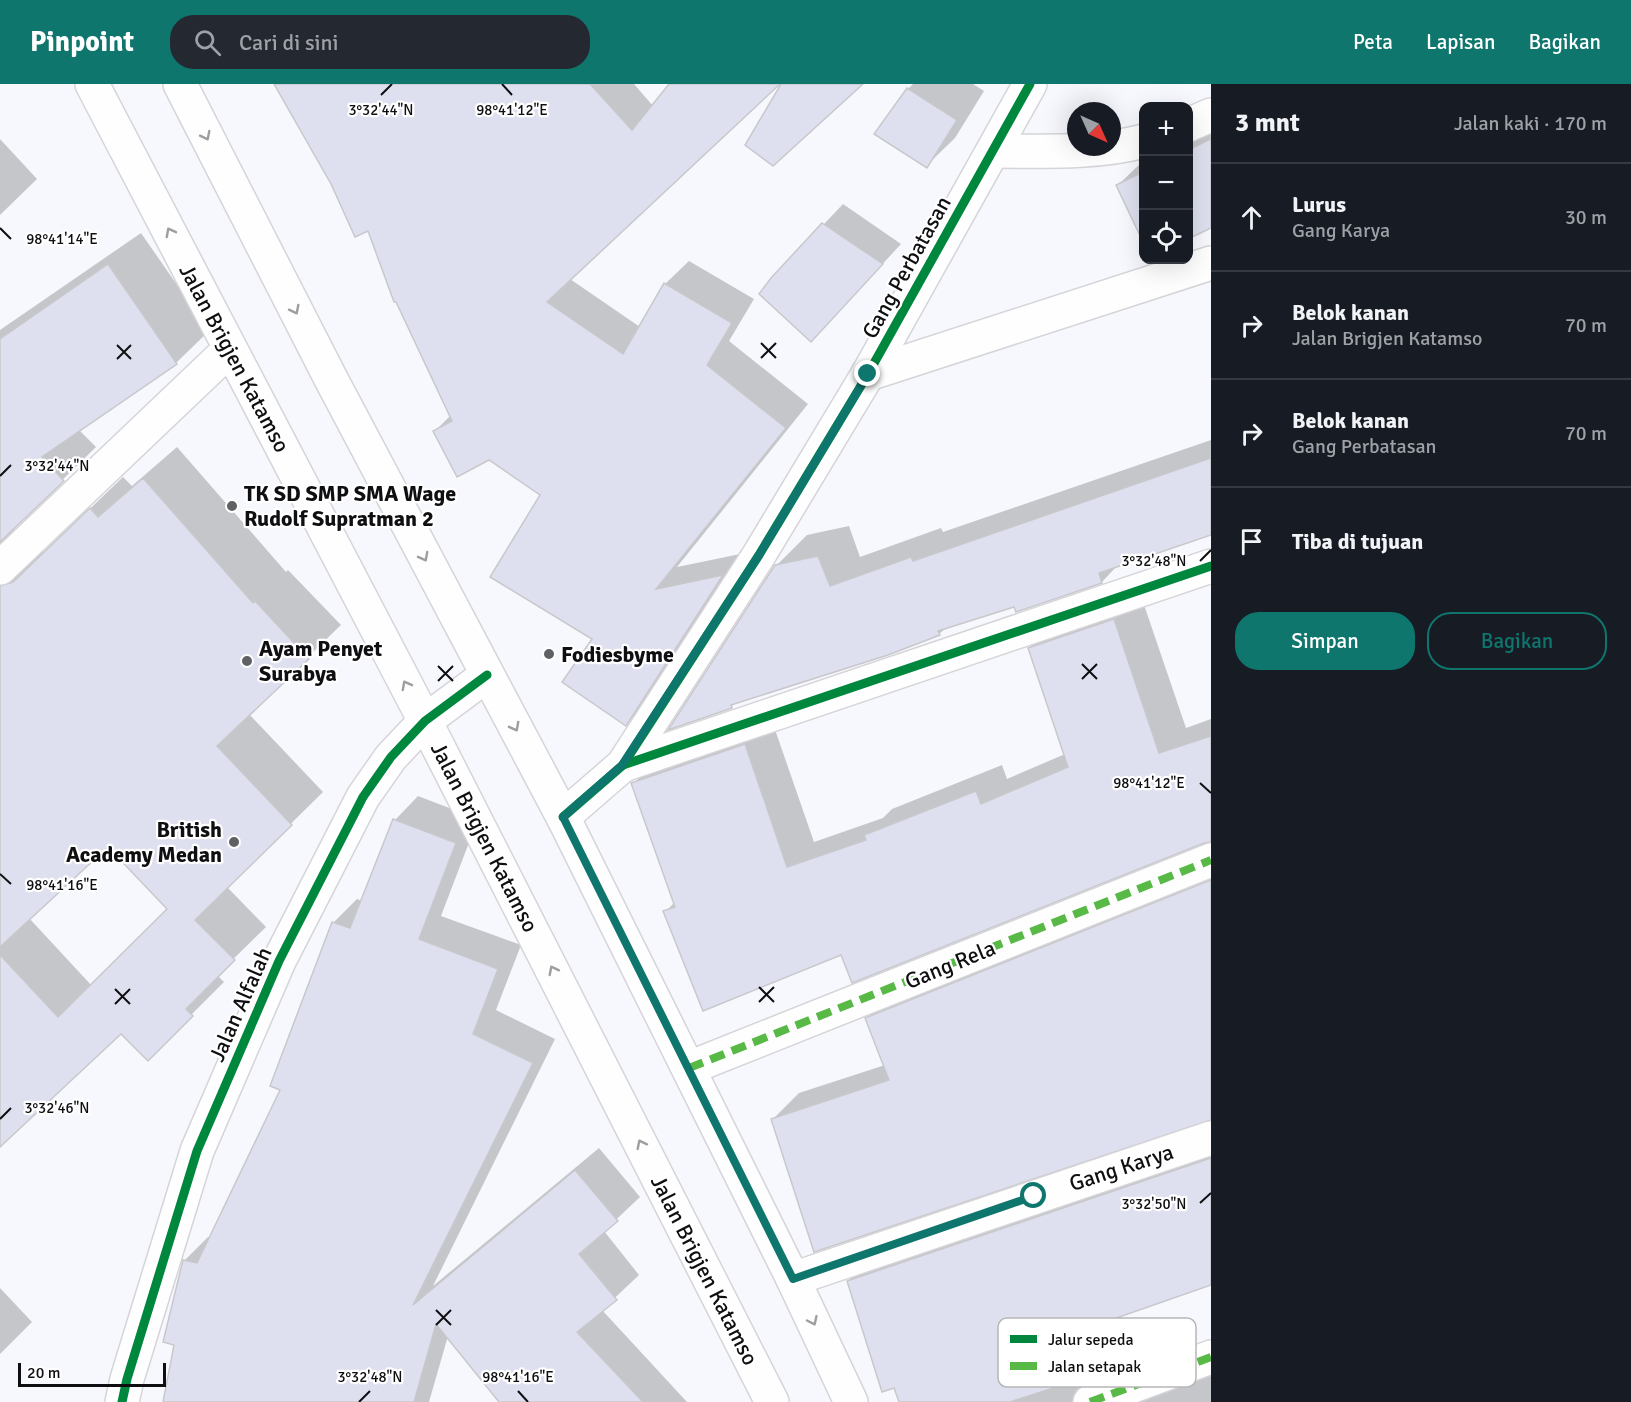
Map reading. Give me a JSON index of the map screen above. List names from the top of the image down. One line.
{"streets":{"street":["Gang Perbatasan","Jalan Brigjen Katamso","Gang Rela","Jalan Alfalah","Gang Karya"]},"crossings":[["Jalan Brigjen Katamso","Jalan Alfalah"]],"places":["TK SD SMP SMA Wage Rudolf Supratman 2","Fodiesbyme","Ayam Penyet Surabya","British Academy Medan"],"legend":["Jalur sepeda","Jalan setapak"],"scale_bar":"20 m","north":"bottom right","page":{"header":"Pinpoint","search":"Cari di sini","nav":["Peta","Lapisan","Bagikan"],"heading":["3 mnt","Jalan kaki · 170 m"],"map_buttons":["+","−"],"list":[["Lurus","Gang Karya","30 m"],["Belok kanan","Jalan Brigjen Katamso","70 m"],["Belok kanan","Gang Perbatasan","70 m"],"Tiba di tujuan"],"buttons":["Simpan","Bagikan"],"scale":"20 m"},"coordinates":["3°32'44\"N","98°41'12\"E","98°41'14\"E","3°32'48\"N","98°41'16\"E","3°32'46\"N","3°32'50\"N"]}
